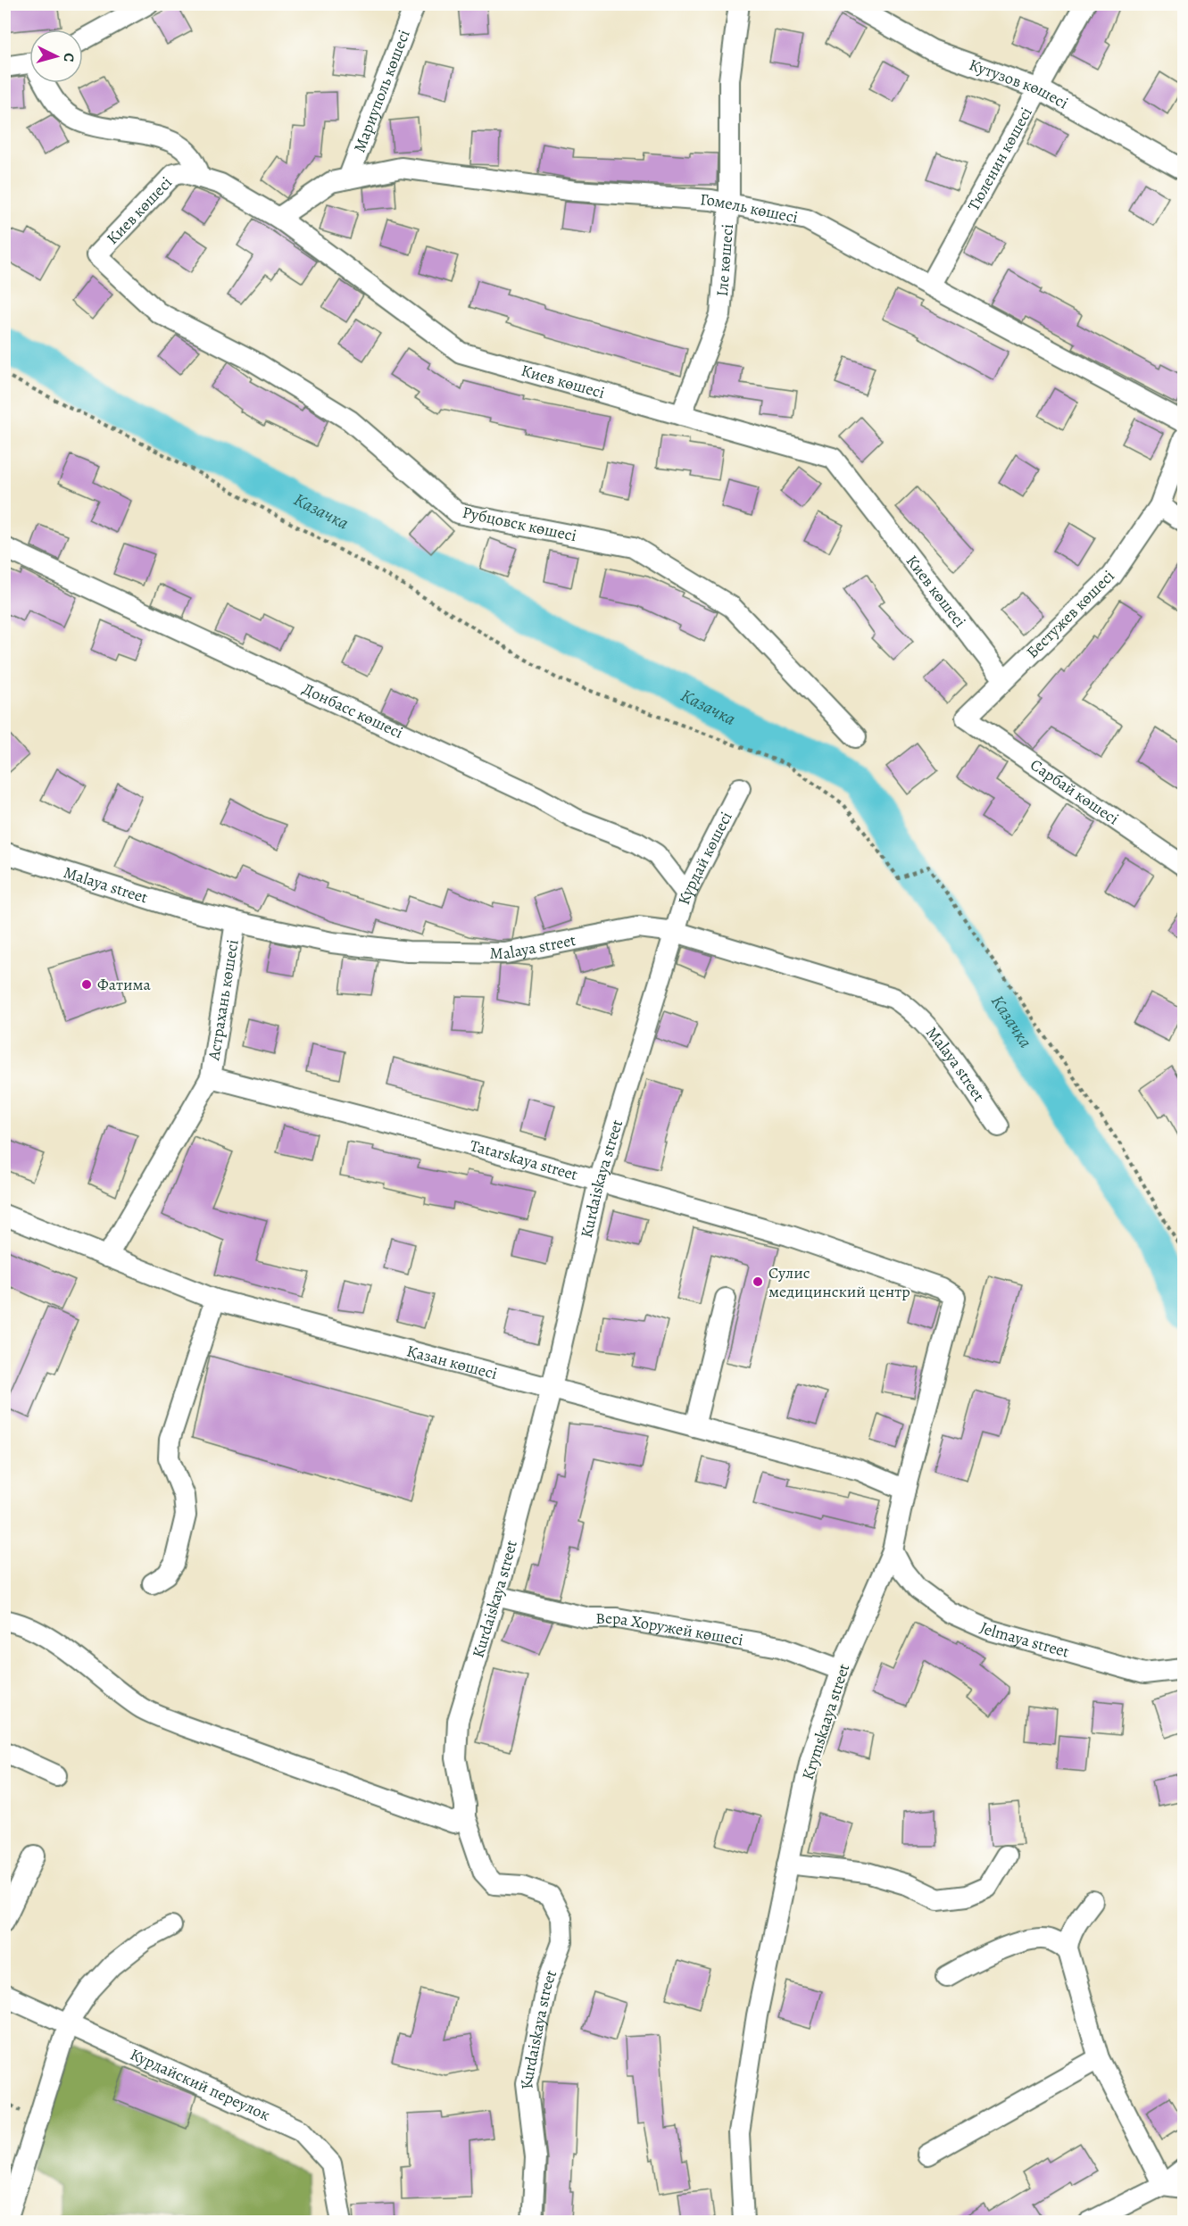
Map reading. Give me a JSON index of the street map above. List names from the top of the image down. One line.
{"streets":{"street":["Кутузов көшесі","Мариуполь көшесі","Тюленин көшесі","Гомель көшесі","Киев көшесі","Іле көшесі","Рубцовск көшесі","Бестужев көшесі","Донбасс көшесі","Сарбай көшесі","Күрдай көшесі","Malaya street","Астрахань көшесі","Tatarskaya street","Kurdaiskaya street","Қазан көшесі","Вера Хоружей көшесі","Jelmaya street","Krymskaaya street","Курдайский переулок"]},"crossings":[["Кутузов көшесі","Тюленин көшесі"],["Мариуполь көшесі","Гомель көшесі"],["Тюленин көшесі","Гомель көшесі"],["Гомель көшесі","Киев көшесі"],["Гомель көшесі","Іле көшесі"],["Киев көшесі","Іле көшесі"],["Киев көшесі","Рубцовск көшесі"],["Киев көшесі","Бестужев көшесі"],["Бестужев көшесі","Сарбай көшесі"],["Донбасс көшесі","Күрдай көшесі"],["Күрдай көшесі","Malaya street"],["Күрдай көшесі","Kurdaiskaya street"],["Malaya street","Астрахань көшесі"],["Malaya street","Kurdaiskaya street"],["Астрахань көшесі","Tatarskaya street"],["Tatarskaya street","Kurdaiskaya street"],["Tatarskaya street","Krymskaaya street"],["Kurdaiskaya street","Қазан көшесі"],["Kurdaiskaya street","Вера Хоружей көшесі"],["Қазан көшесі","Krymskaaya street"],["Вера Хоружей көшесі","Krymskaaya street"],["Jelmaya street","Krymskaaya street"]],"water":["Казачка"],"places":["Фатима","Сулис медицинский центр"],"north":"right"}
